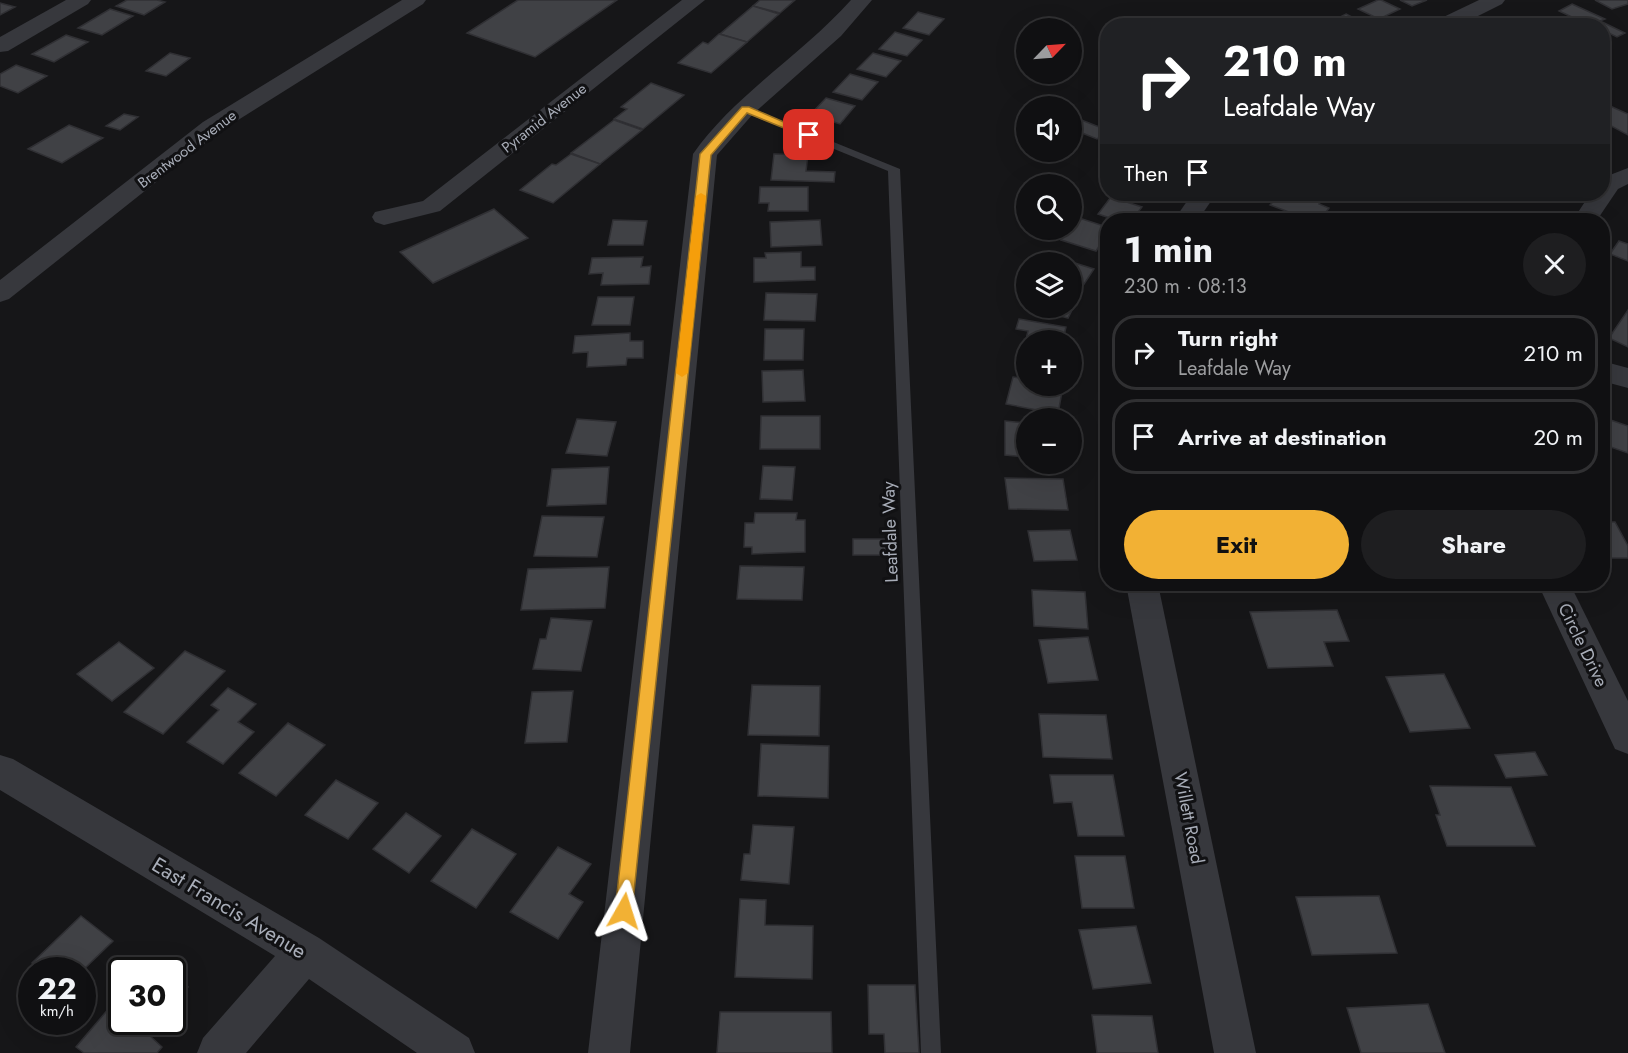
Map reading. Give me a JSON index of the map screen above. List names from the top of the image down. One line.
{"streets":{"street":["Pyramid Avenue","Brentwood Avenue","Circle Drive","Willett Road","East Francis Avenue"],"lane":["Leafdale Way"]},"north":"top right","page":{"map_buttons":["+","−"],"turn":["210 m","Leafdale Way"],"then":"Then","heading":["1 min","230 m · 08:13"],"list":[{"name":"Turn right","note":"Leafdale Way","value":"210 m"},{"name":"Arrive at destination","value":"20 m"}],"buttons":["Exit","Share"],"speed":"22 km/h","limit":"30"}}
